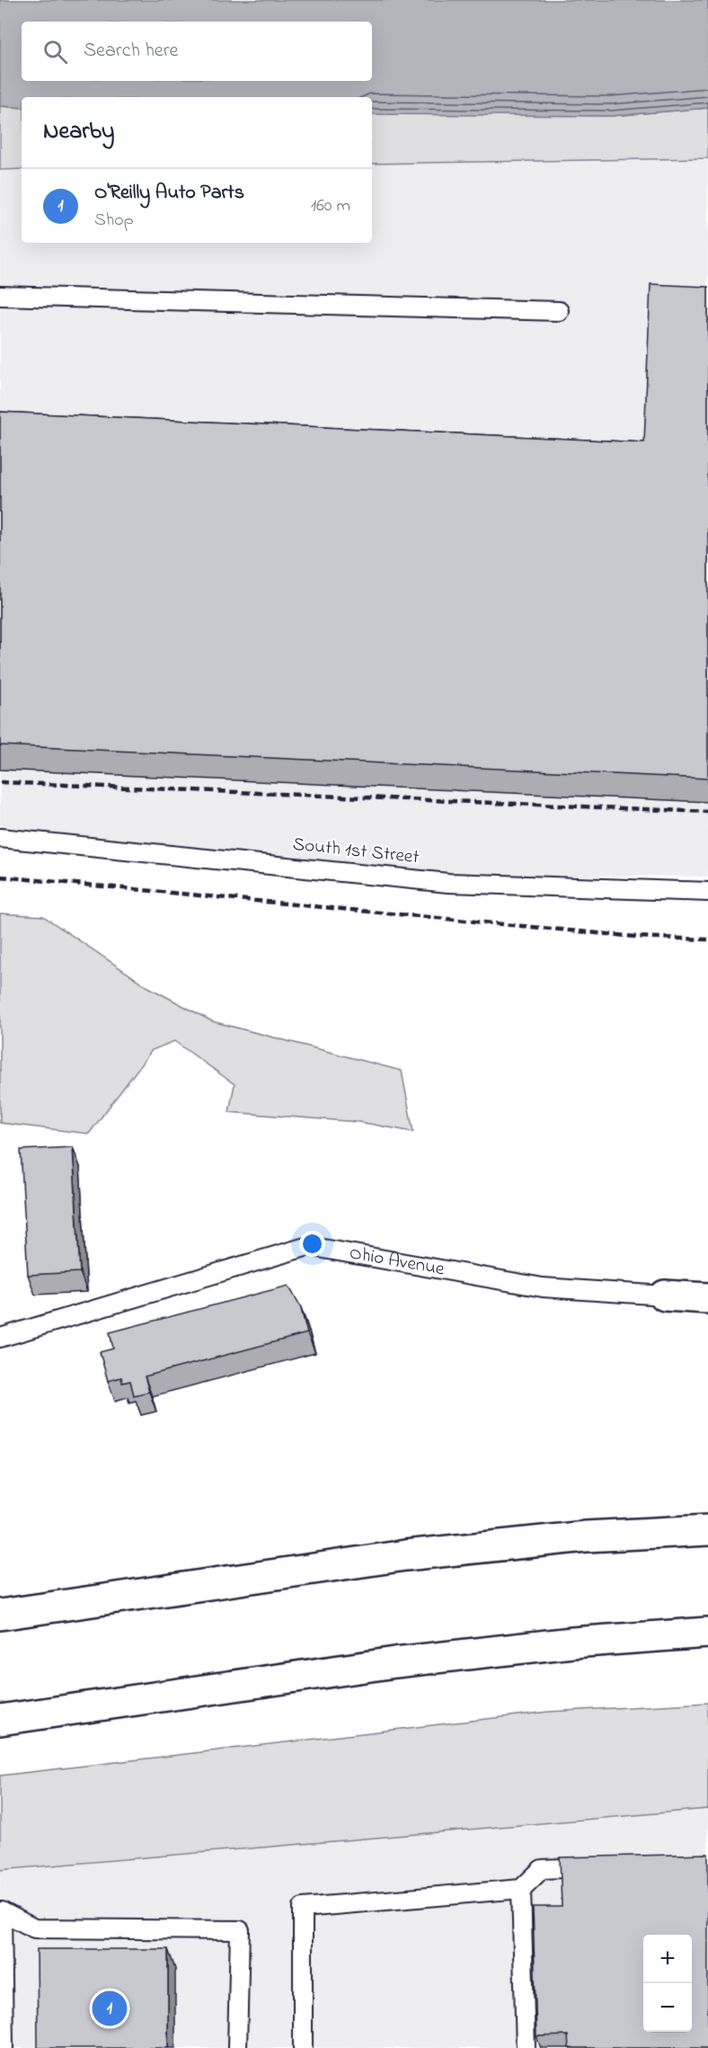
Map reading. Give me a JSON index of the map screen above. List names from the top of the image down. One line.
{"streets":{"main road":["Ohio Avenue"],"lane":["South 1st Street"]},"page":{"search":"Search here","heading":"Nearby","list":[{"mark":"1","name":"O'Reilly Auto Parts","note":"Shop","value":"160 m"}],"map_buttons":["+","−"],"pins":"1"}}
